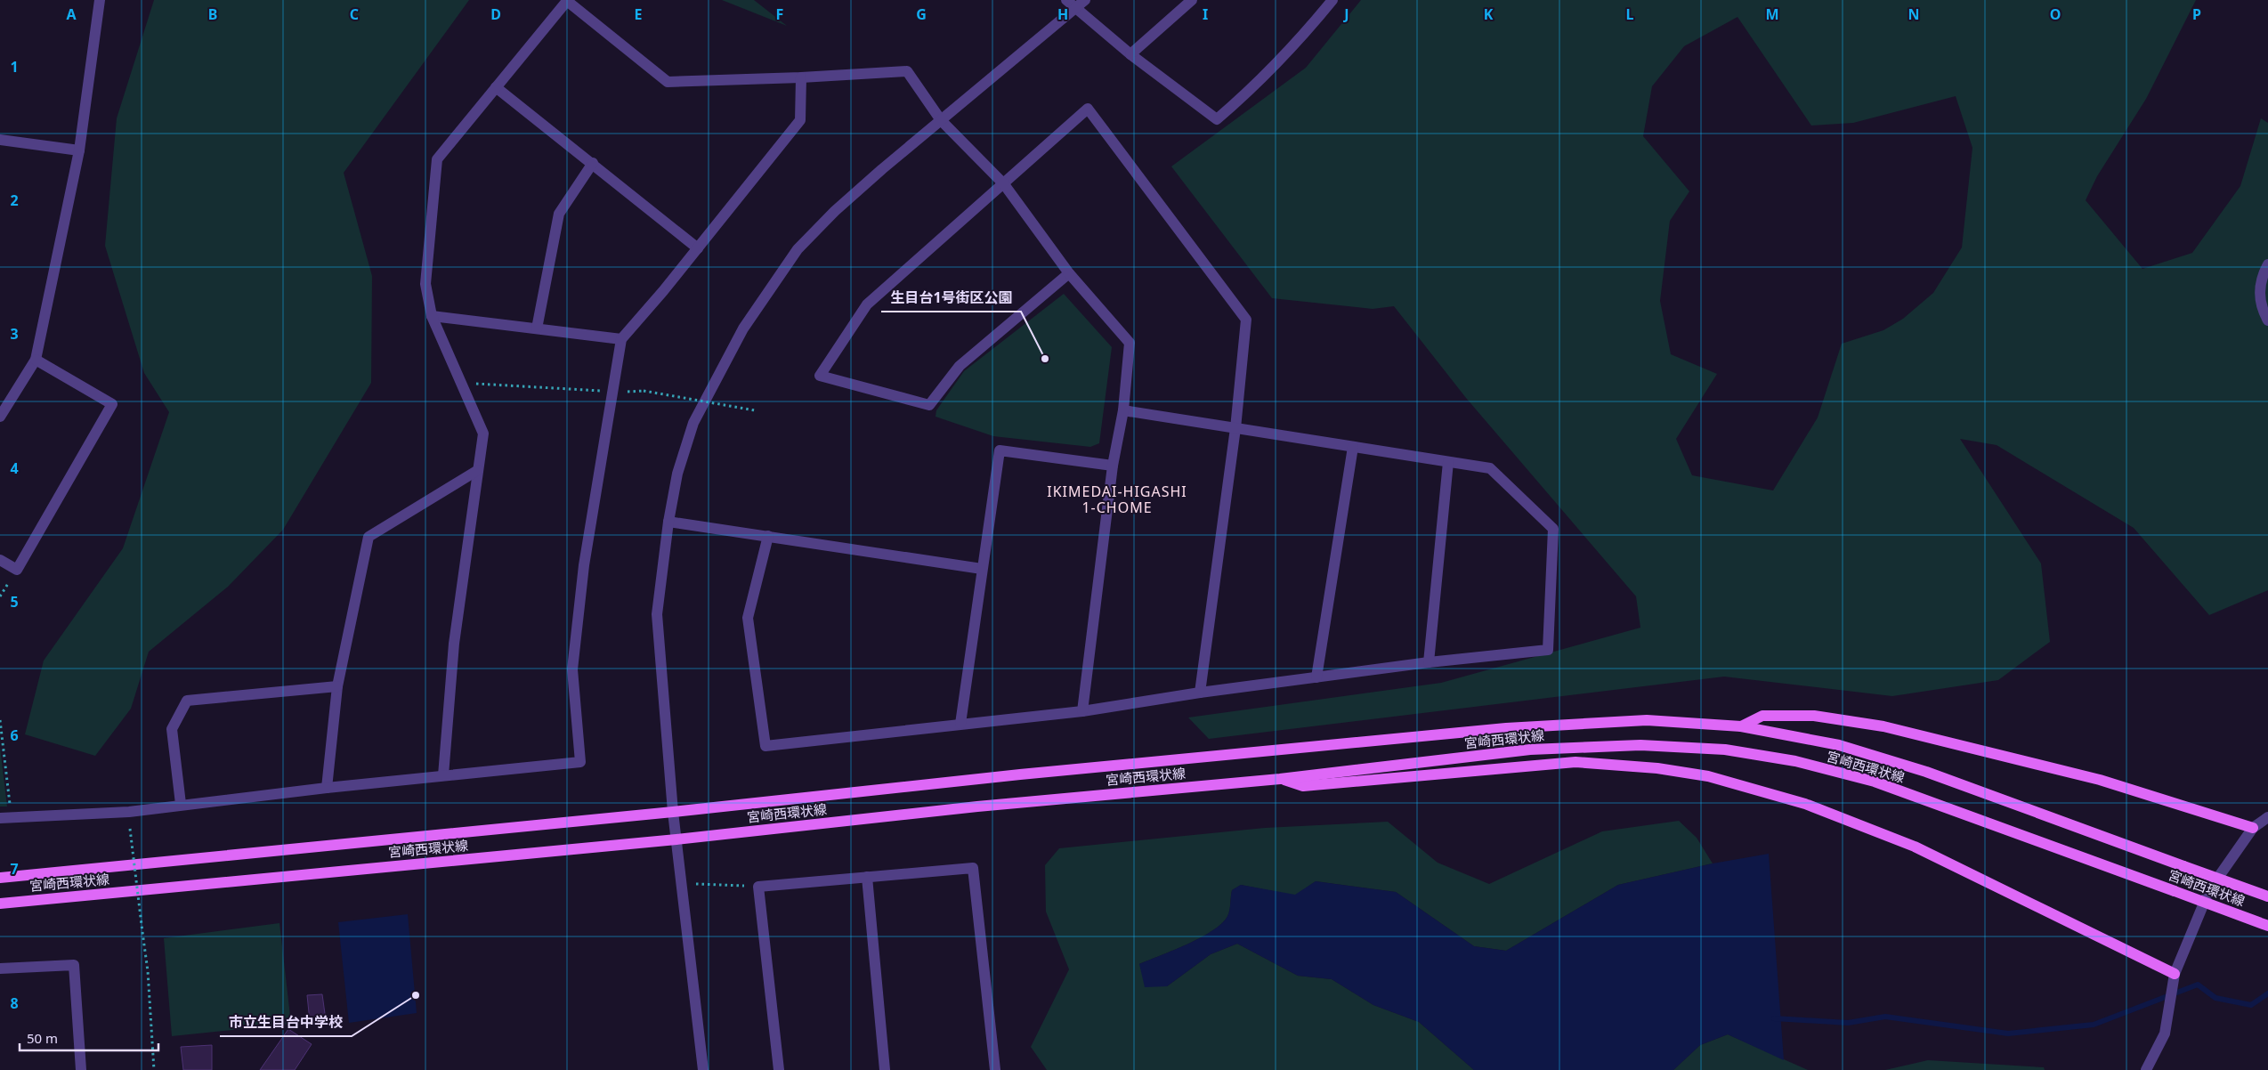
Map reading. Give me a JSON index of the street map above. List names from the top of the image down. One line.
{"streets":{"main road":["宮崎西環状線"]},"districts":["IKIMEDAI-HIGASHI 1-CHOME"],"places":["生目台1号街区公園","市立生目台中学校"],"scale_bar":"50 m","grid":{"columns":["A","B","C","D","E","F","G","H","I","J","K","L","M","N","O","P"],"rows":["1","2","3","4","5","6","7","8"]}}
